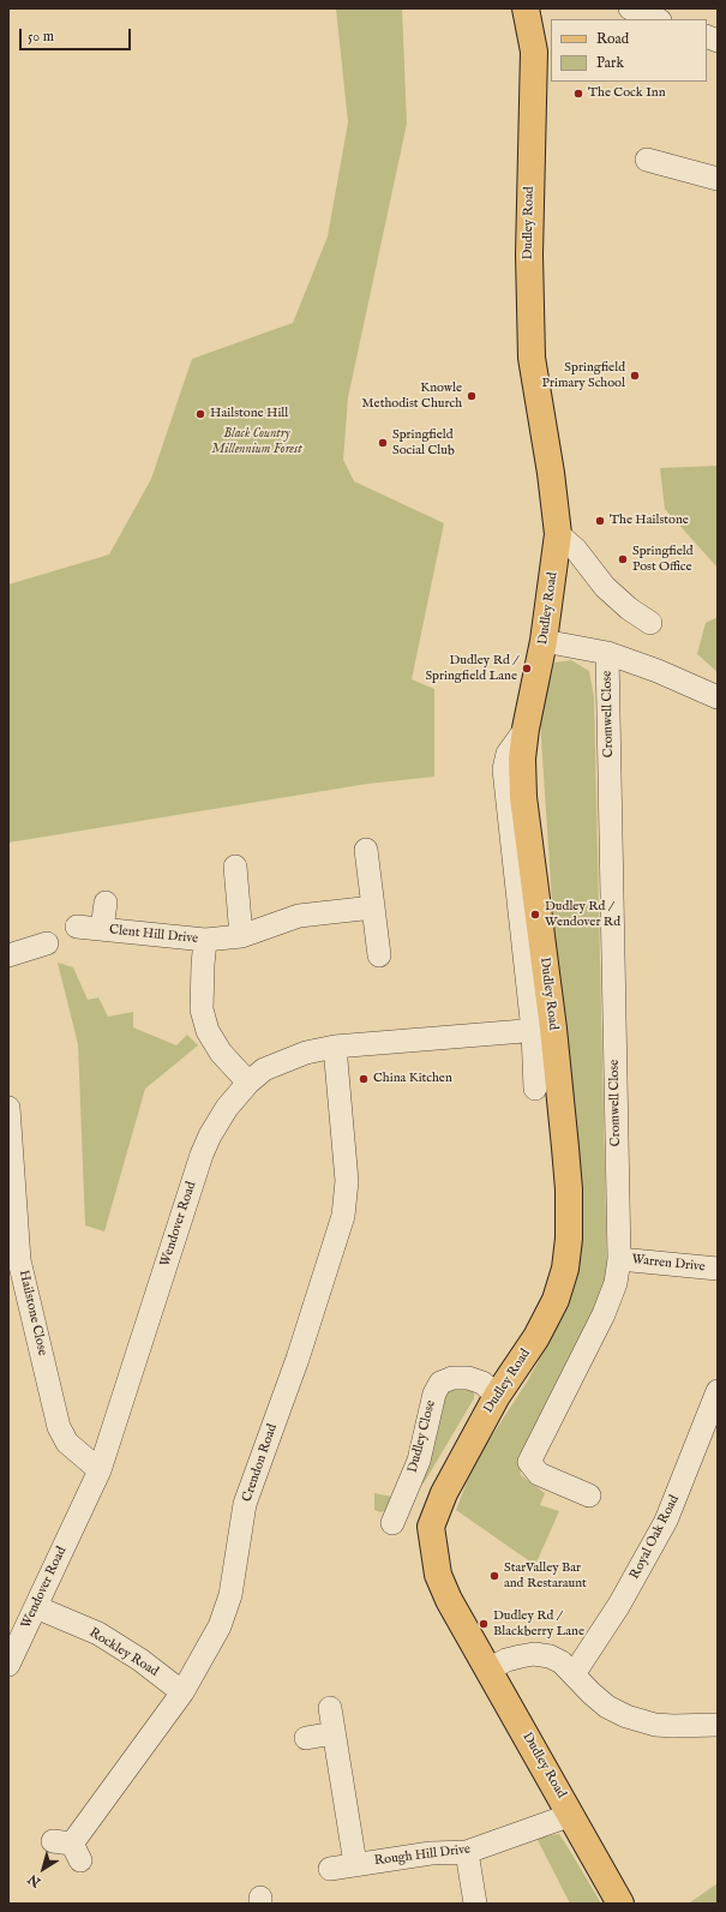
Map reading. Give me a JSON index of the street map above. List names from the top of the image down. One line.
{"streets":{"main road":["Dudley Road"],"street":["Cromwell Close","Clent Hill Drive","Wendover Road","Warren Drive","Hailstone Close","Dudley Close","Crendon Road","Royal Oak Road","Rockley Road","Rough Hill Drive"]},"crossings":[["Dudley Road","Wendover Road"],["Dudley Road","Dudley Close"],["Dudley Road","Rough Hill Drive"],["Cromwell Close","Warren Drive"],["Clent Hill Drive","Wendover Road"],["Wendover Road","Hailstone Close"],["Wendover Road","Crendon Road"],["Wendover Road","Rockley Road"],["Crendon Road","Rockley Road"]],"parks":["Black Country Millennium Forest"],"places":["The Cock Inn","Springfield Primary School","Knowle Methodist Church","Hailstone Hill","Springfield Social Club","The Hailstone","Springfield Post Office","Dudley Rd / Springfield Lane","Dudley Rd / Wendover Rd","China Kitchen","StarValley Bar and Restaraunt","Dudley Rd / Blackberry Lane"],"legend":["Road","Park"],"scale_bar":"50 m","north":"bottom left"}
